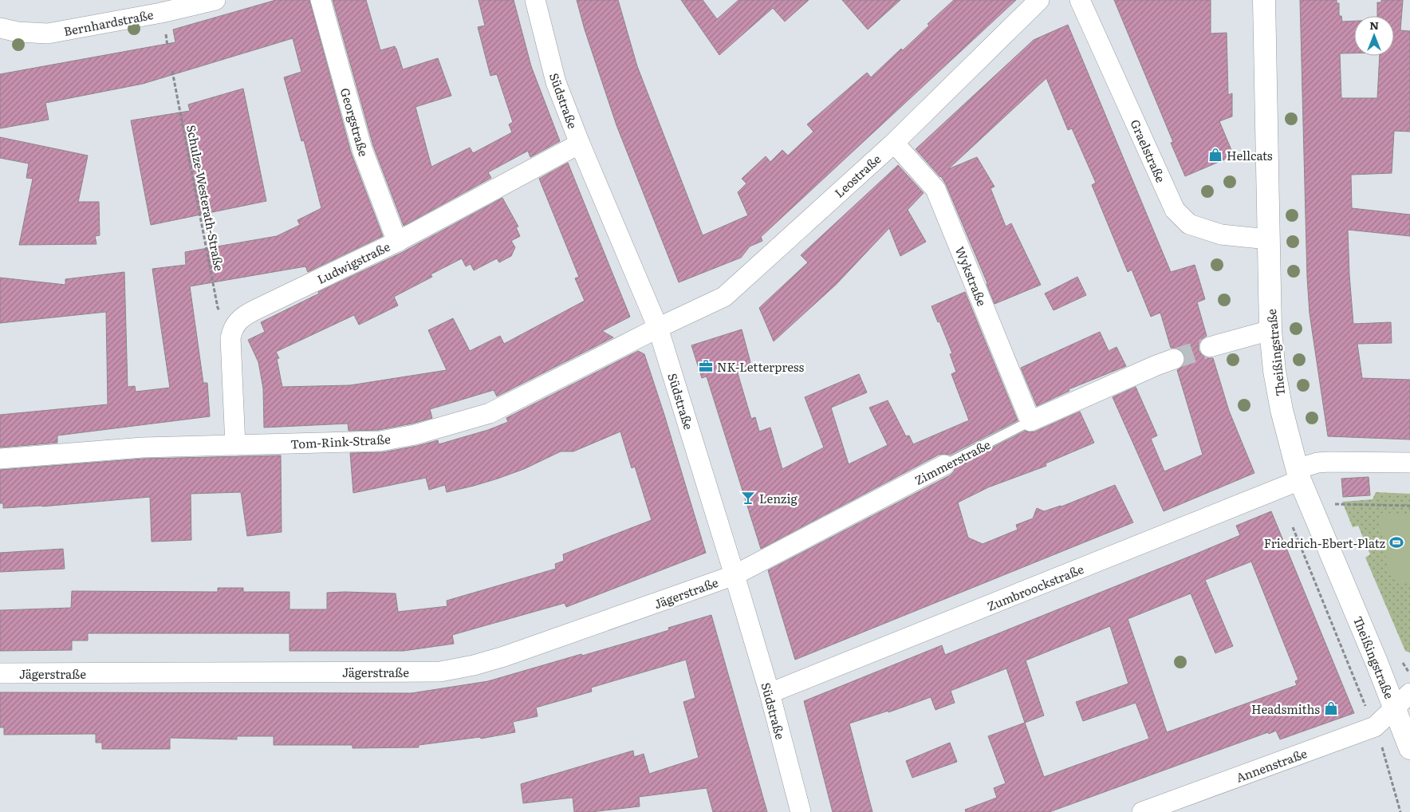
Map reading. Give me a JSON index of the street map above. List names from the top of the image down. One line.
{"streets":{"street":["Bernhardstraße","Südstraße","Georgstraße","Graelstraße","Leostraße","Ludwigstraße","Wykstraße","Theißingstraße","Tom-Rink-Straße","Zimmerstraße","Zumbroockstraße","Jägerstraße","Annenstraße"],"path":["Schulze-Westerath-Straße"]},"crossings":[["Südstraße","Leostraße"],["Südstraße","Ludwigstraße"],["Südstraße","Tom-Rink-Straße"],["Südstraße","Zimmerstraße"],["Südstraße","Zumbroockstraße"],["Südstraße","Jägerstraße"],["Georgstraße","Ludwigstraße"],["Graelstraße","Theißingstraße"],["Leostraße","Wykstraße"],["Leostraße","Tom-Rink-Straße"],["Ludwigstraße","Tom-Rink-Straße"],["Wykstraße","Zimmerstraße"],["Theißingstraße","Zumbroockstraße"],["Theißingstraße","Annenstraße"],["Zimmerstraße","Jägerstraße"]],"places":{"shop":["Hellcats","Headsmiths"],"office":["NK-Letterpress"],"bar":["Lenzig"],"sports":["Friedrich-Ebert-Platz"]},"north":"top"}
